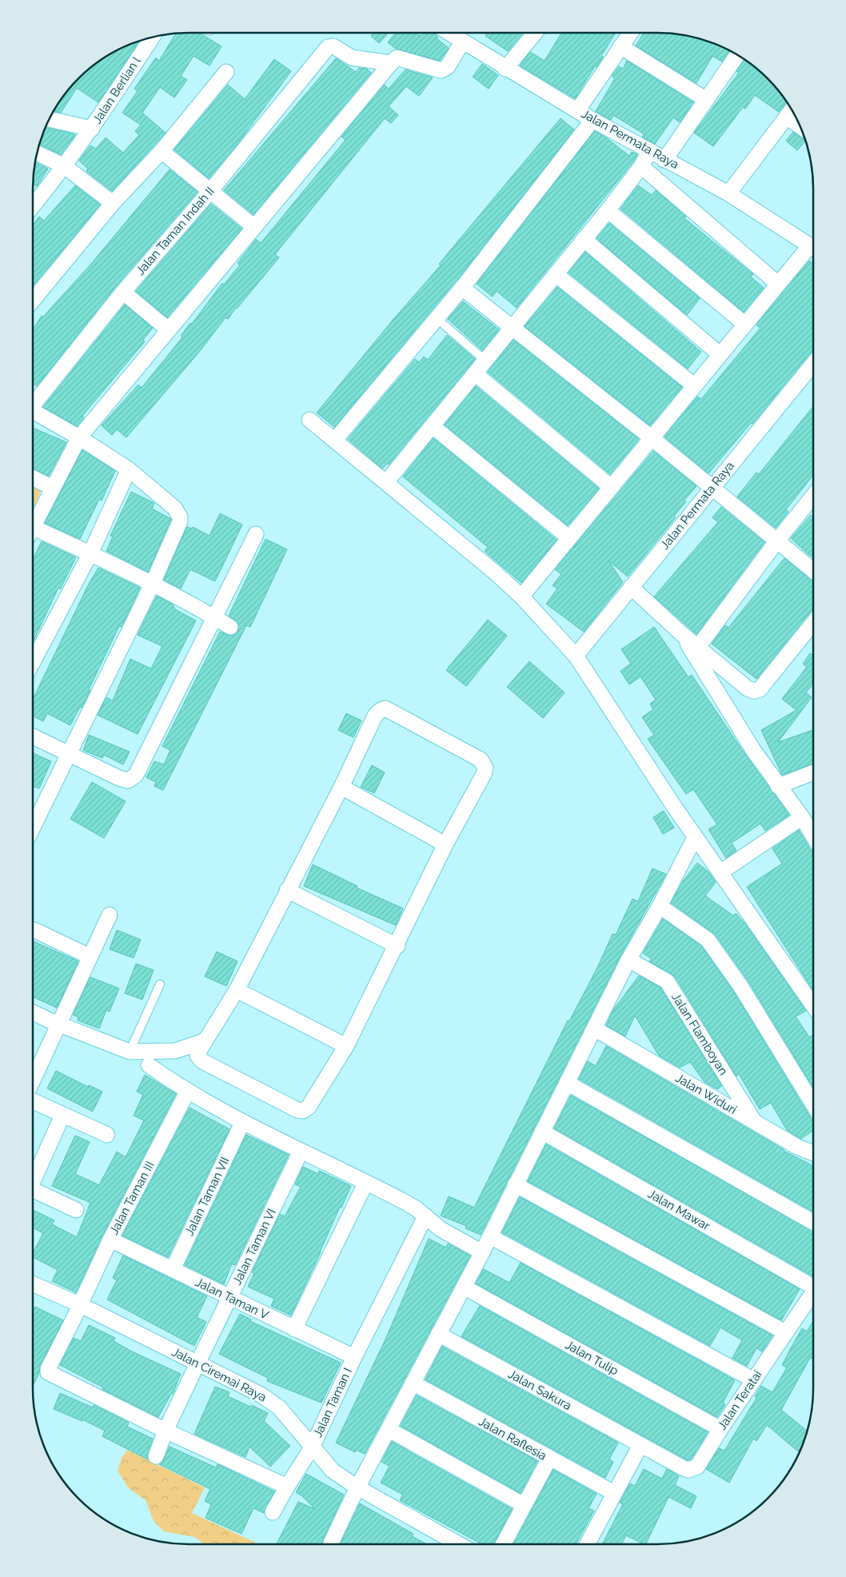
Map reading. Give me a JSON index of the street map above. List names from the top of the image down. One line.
{"streets":{"street":["Jalan Berlian l","Jalan Permata Raya","Jalan Taman Indah II","Jalan Flamboyan","Jalan Widuri","Jalan Taman VII","Jalan Taman III","Jalan Mawar","Jalan Taman VI","Jalan Taman V","Jalan Tulip","Jalan Ciremai Raya","Jalan Sakura","Jalan Teratai","Jalan Taman I","Jalan Raflesia"]},"crossings":[["Jalan Flamboyan","Jalan Widuri"],["Jalan Taman VII","Jalan Taman V"],["Jalan Taman III","Jalan Taman VI"],["Jalan Taman III","Jalan Taman V"],["Jalan Taman III","Jalan Ciremai Raya"],["Jalan Taman VI","Jalan Taman V"],["Jalan Taman VI","Jalan Ciremai Raya"],["Jalan Taman V","Jalan Taman I"],["Jalan Tulip","Jalan Teratai"],["Jalan Ciremai Raya","Jalan Taman I"],["Jalan Sakura","Jalan Teratai"]]}
